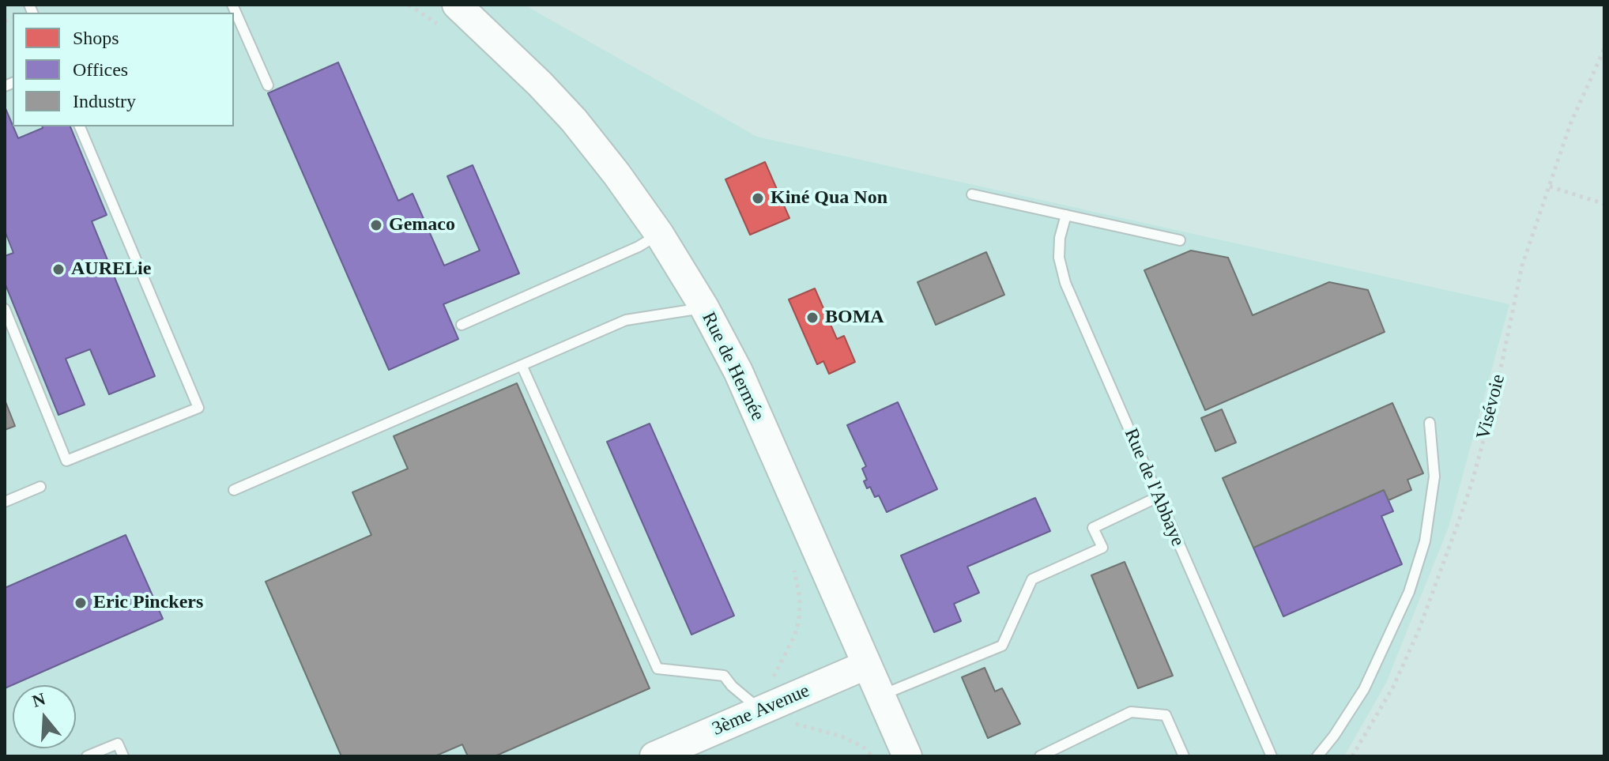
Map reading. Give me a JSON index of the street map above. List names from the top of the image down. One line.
{"streets":{"street":["Rue de Hermée","3ème Avenue"],"lane":["Rue de l'Abbaye"],"path":["Visévoie"]},"crossings":[["Rue de Hermée","3ème Avenue"]],"places":["Kiné Qua Non","Gemaco","AURELie","BOMA","Eric Pinckers"],"legend":["Shops","Offices","Industry"],"north":"top"}
